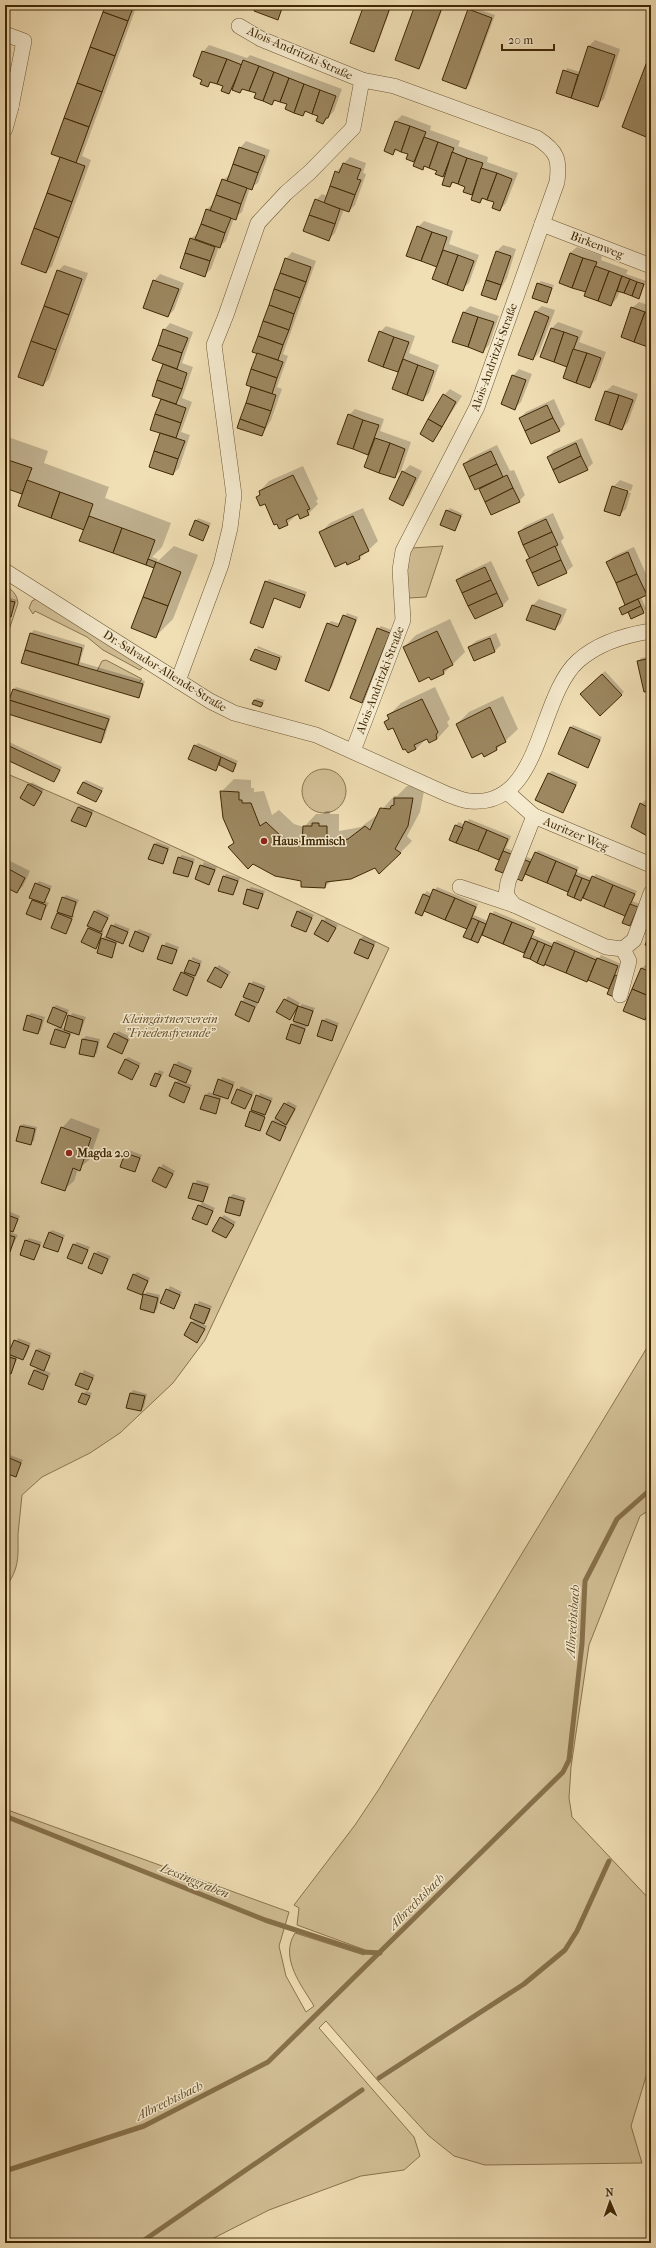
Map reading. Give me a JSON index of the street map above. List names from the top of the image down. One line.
{"streets":{"street":["Alois-Andritzki-Straße","Birkenweg","Dr.-Salvador-Allende-Straße","Auritzer Weg"]},"crossings":[["Alois-Andritzki-Straße","Birkenweg"],["Alois-Andritzki-Straße","Dr.-Salvador-Allende-Straße"],["Dr.-Salvador-Allende-Straße","Auritzer Weg"]],"water":["Albrechtsbach","Lessinggraben"],"parks":["Kleingärtnerverein \"Friedensfreunde\""],"places":["Haus Immisch","Magda 2.0"],"scale_bar":"20 m","north":"top"}
